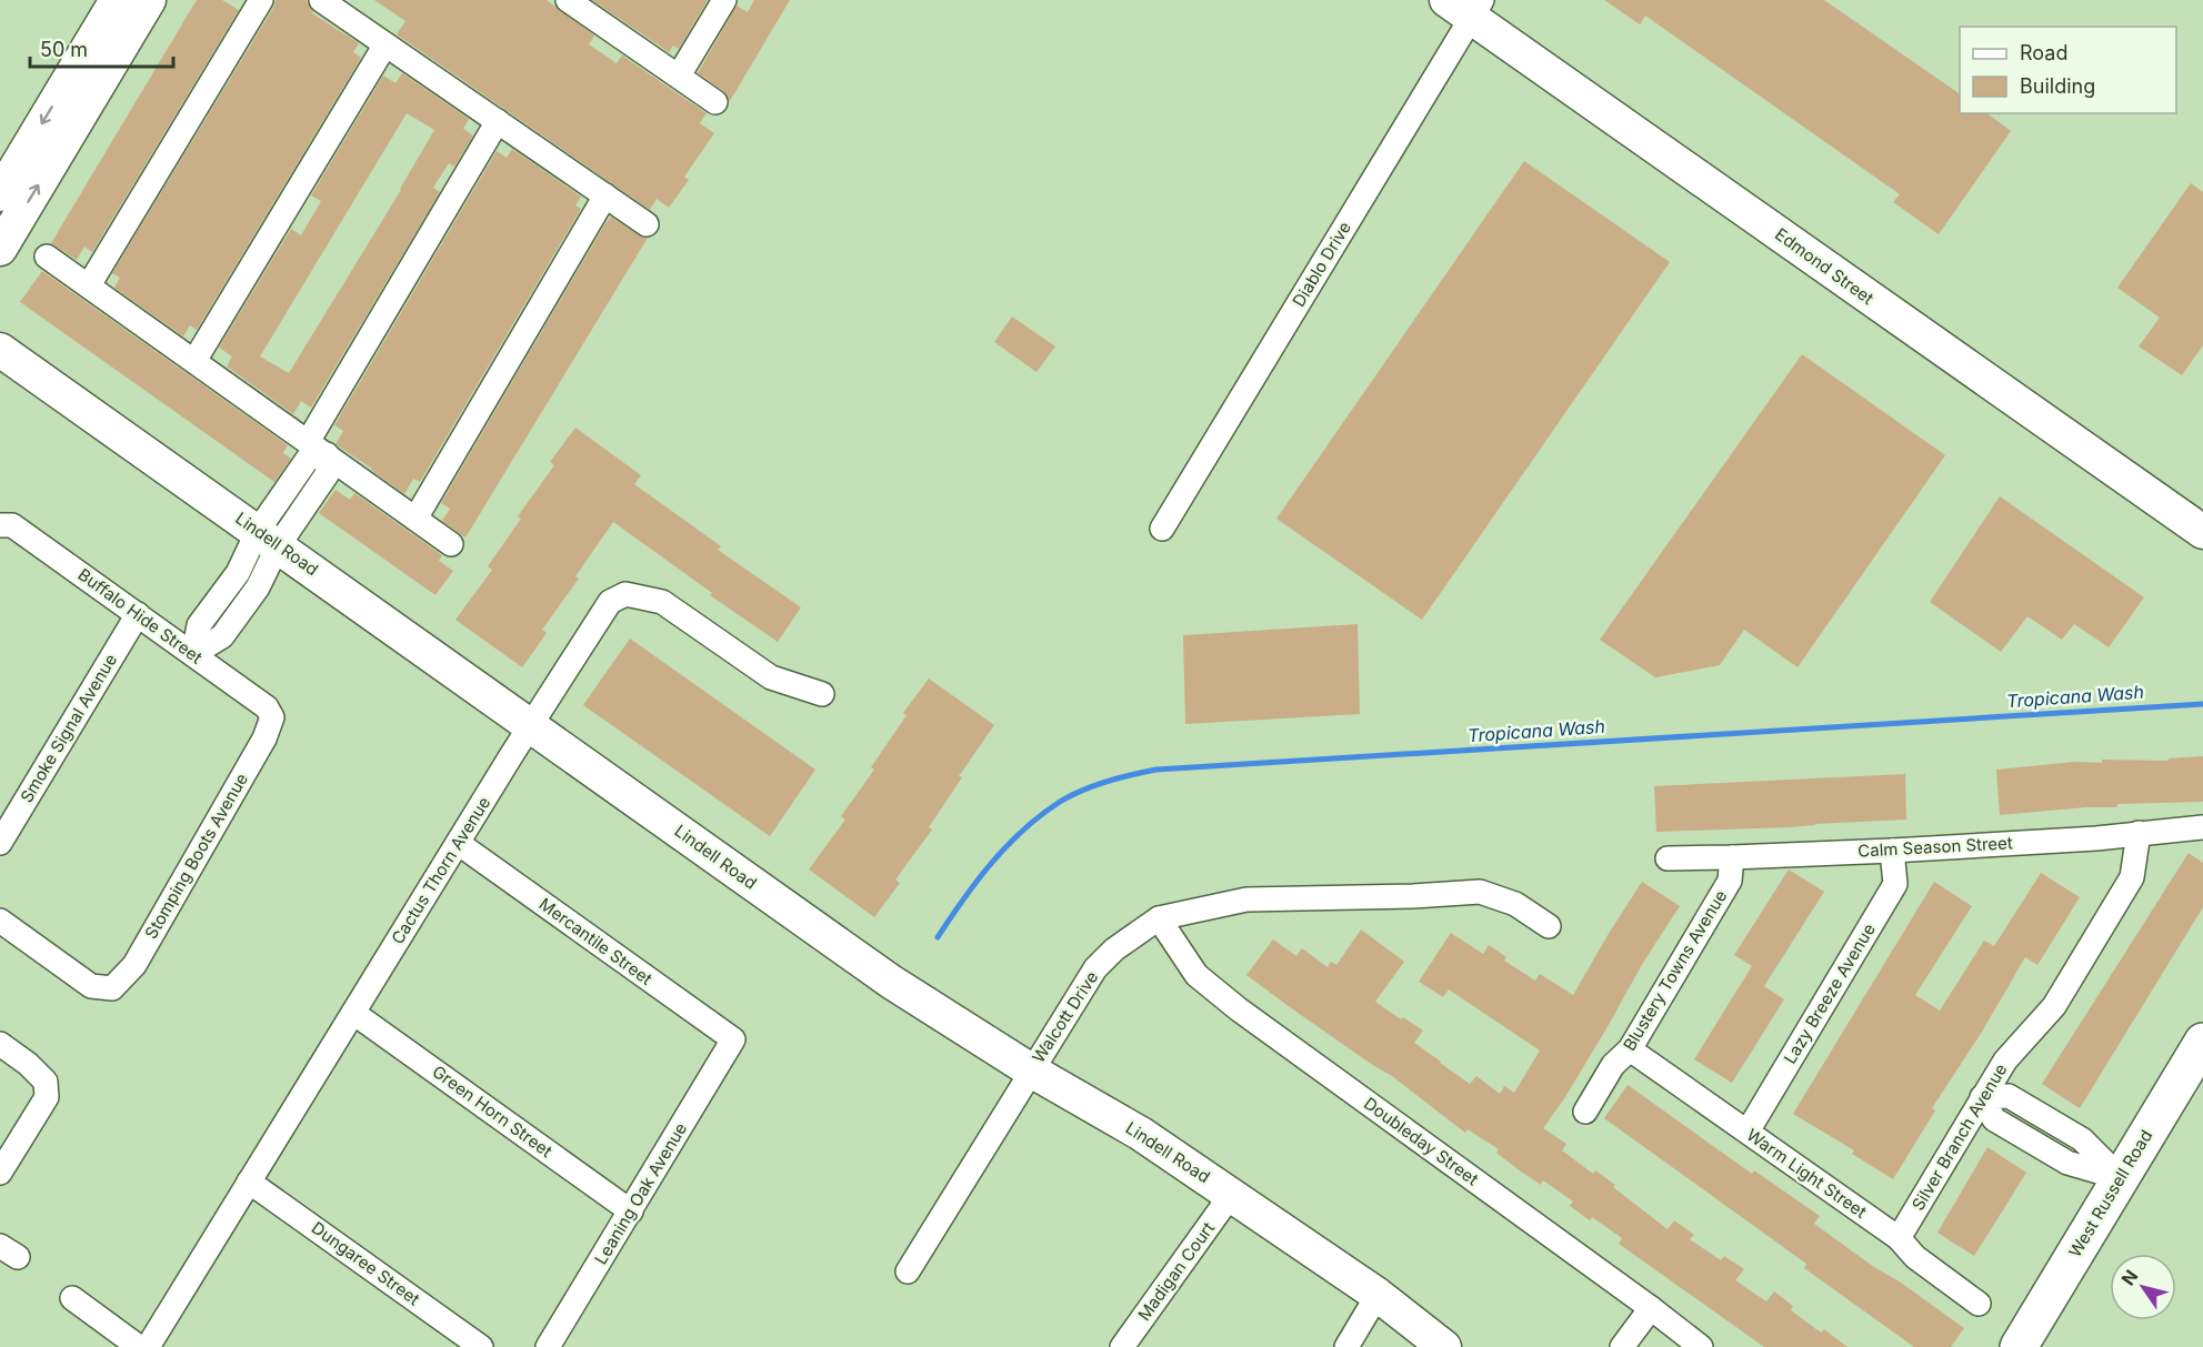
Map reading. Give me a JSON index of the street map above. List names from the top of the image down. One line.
{"streets":{"main road":["West Russell Road"],"street":["Diablo Drive","Edmond Street","Lindell Road","Buffalo Hide Street","Smoke Signal Avenue","Calm Season Street","Stomping Boots Avenue","Cactus Thorn Avenue","Mercantile Street","Blustery Towns Avenue","Lazy Breeze Avenue","Walcott Drive","Green Horn Street","Silver Branch Avenue","Doubleday Street","Warm Light Street","Leaning Oak Avenue","Dungaree Street","Madigan Court"]},"crossings":[["Diablo Drive","Edmond Street"],["Lindell Road","Cactus Thorn Avenue"],["Lindell Road","Walcott Drive"],["Lindell Road","Madigan Court"],["Buffalo Hide Street","Smoke Signal Avenue"],["Buffalo Hide Street","Stomping Boots Avenue"],["Calm Season Street","Blustery Towns Avenue"],["Calm Season Street","Lazy Breeze Avenue"],["Calm Season Street","Silver Branch Avenue"],["Cactus Thorn Avenue","Mercantile Street"],["Cactus Thorn Avenue","Green Horn Street"],["Cactus Thorn Avenue","Dungaree Street"],["Mercantile Street","Leaning Oak Avenue"],["Blustery Towns Avenue","Warm Light Street"],["Lazy Breeze Avenue","Warm Light Street"],["Walcott Drive","Doubleday Street"],["Green Horn Street","Leaning Oak Avenue"],["Silver Branch Avenue","Warm Light Street"]],"water":["Tropicana Wash"],"legend":["Road","Building"],"scale_bar":"50 m","north":"top left"}
